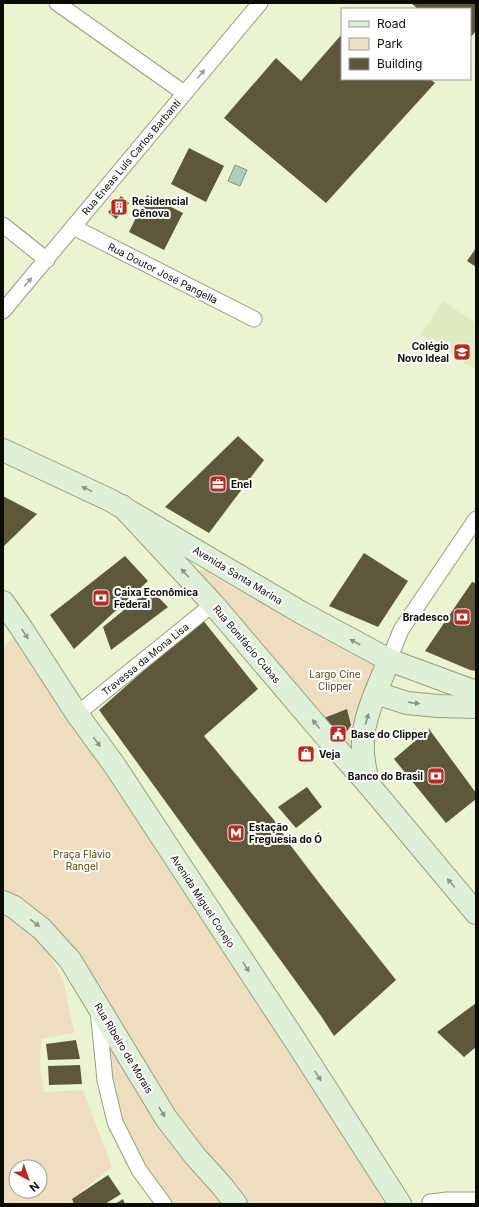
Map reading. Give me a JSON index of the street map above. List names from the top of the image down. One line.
{"streets":{"main road":["Avenida Santa Marina","Rua Bonifácio Cubas","Avenida Miguel Conejo","Rua Ribeiro de Morais"],"street":["Rua Eneas Luís Carlos Barbanti","Rua Doutor José Pangella","Travessa da Mona Lisa"]},"crossings":[["Rua Eneas Luís Carlos Barbanti","Rua Doutor José Pangella"],["Avenida Santa Marina","Rua Bonifácio Cubas"],["Rua Bonifácio Cubas","Travessa da Mona Lisa"],["Travessa da Mona Lisa","Avenida Miguel Conejo"]],"one_way":["Rua Eneas Luís Carlos Barbanti","Avenida Santa Marina","Rua Bonifácio Cubas","Avenida Miguel Conejo","Rua Ribeiro de Morais"],"parks":["Largo Cine Clipper","Praça Flávio Rangel"],"places":{"building":["Residencial Gênova"],"school or university":["Colégio Novo Ideal"],"office":["Enel"],"bank":["Caixa Econômica Federal","Bradesco","Banco do Brasil"],"public building":["Base do Clipper"],"shop":["Veja"],"metro station":["Estação Freguesia do Ó"]},"legend":["Road","Park","Building"],"north":"bottom right"}
